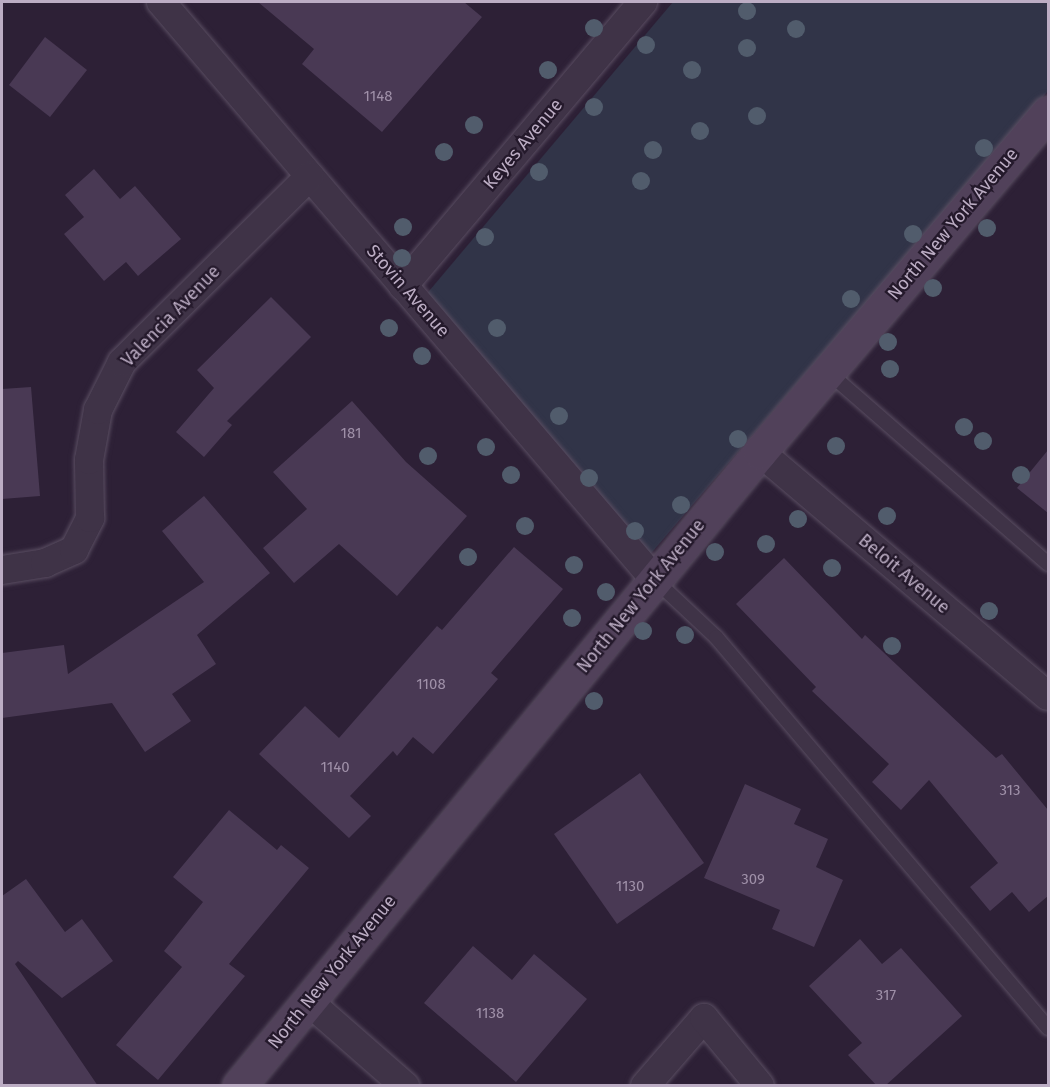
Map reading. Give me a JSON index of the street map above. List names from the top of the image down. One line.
{"streets":{"street":["Keyes Avenue","North New York Avenue","Stovin Avenue","Valencia Avenue","Beloit Avenue"]},"crossings":[["Keyes Avenue","Stovin Avenue"],["North New York Avenue","Stovin Avenue"],["North New York Avenue","Beloit Avenue"],["Stovin Avenue","Valencia Avenue"]],"house_numbers":["1148","181","1108","1140","313","309","1130","317","1138"]}
